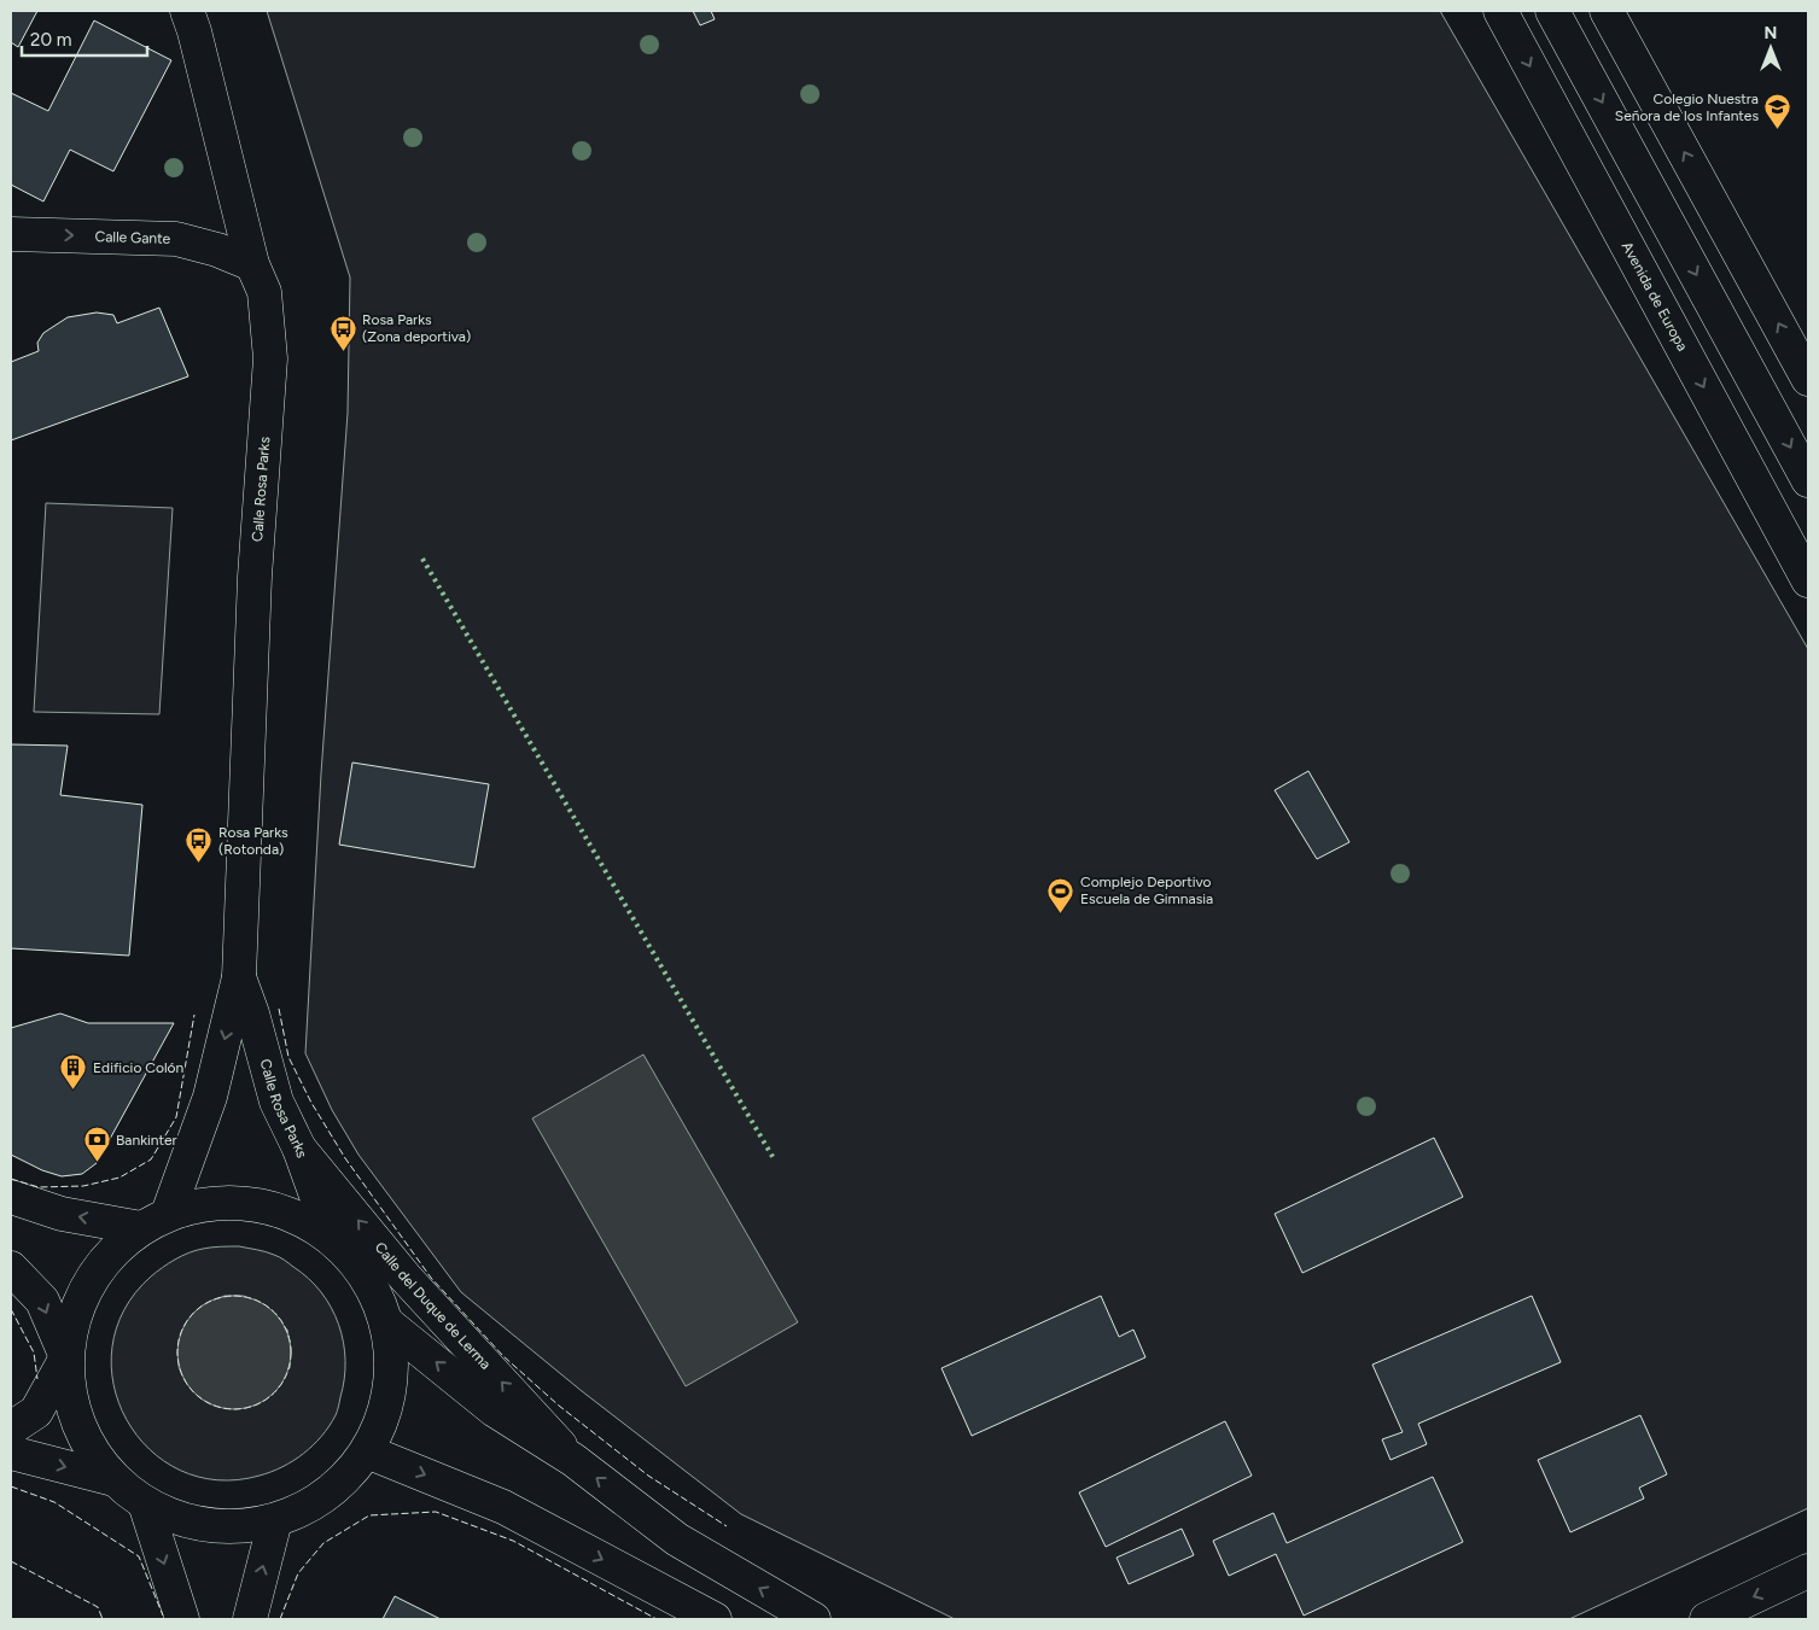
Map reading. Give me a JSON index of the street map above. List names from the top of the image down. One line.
{"streets":{"main road":["Calle Gante","Avenida de Europa","Calle Rosa Parks","Calle del Duque de Lerma"]},"crossings":[["Calle Gante","Calle Rosa Parks"],["Calle Rosa Parks","Calle del Duque de Lerma"]],"one_way":["Calle Gante"],"places":{"school or university":["Colegio Nuestra Señora de los Infantes"],"bus stop":["Rosa Parks (Zona deportiva)","Rosa Parks (Rotonda)"],"sports":["Complejo Deportivo Escuela de Gimnasia"],"building":["Edificio Colón"],"bank":["Bankinter"]},"scale_bar":"20 m","north":"top"}
